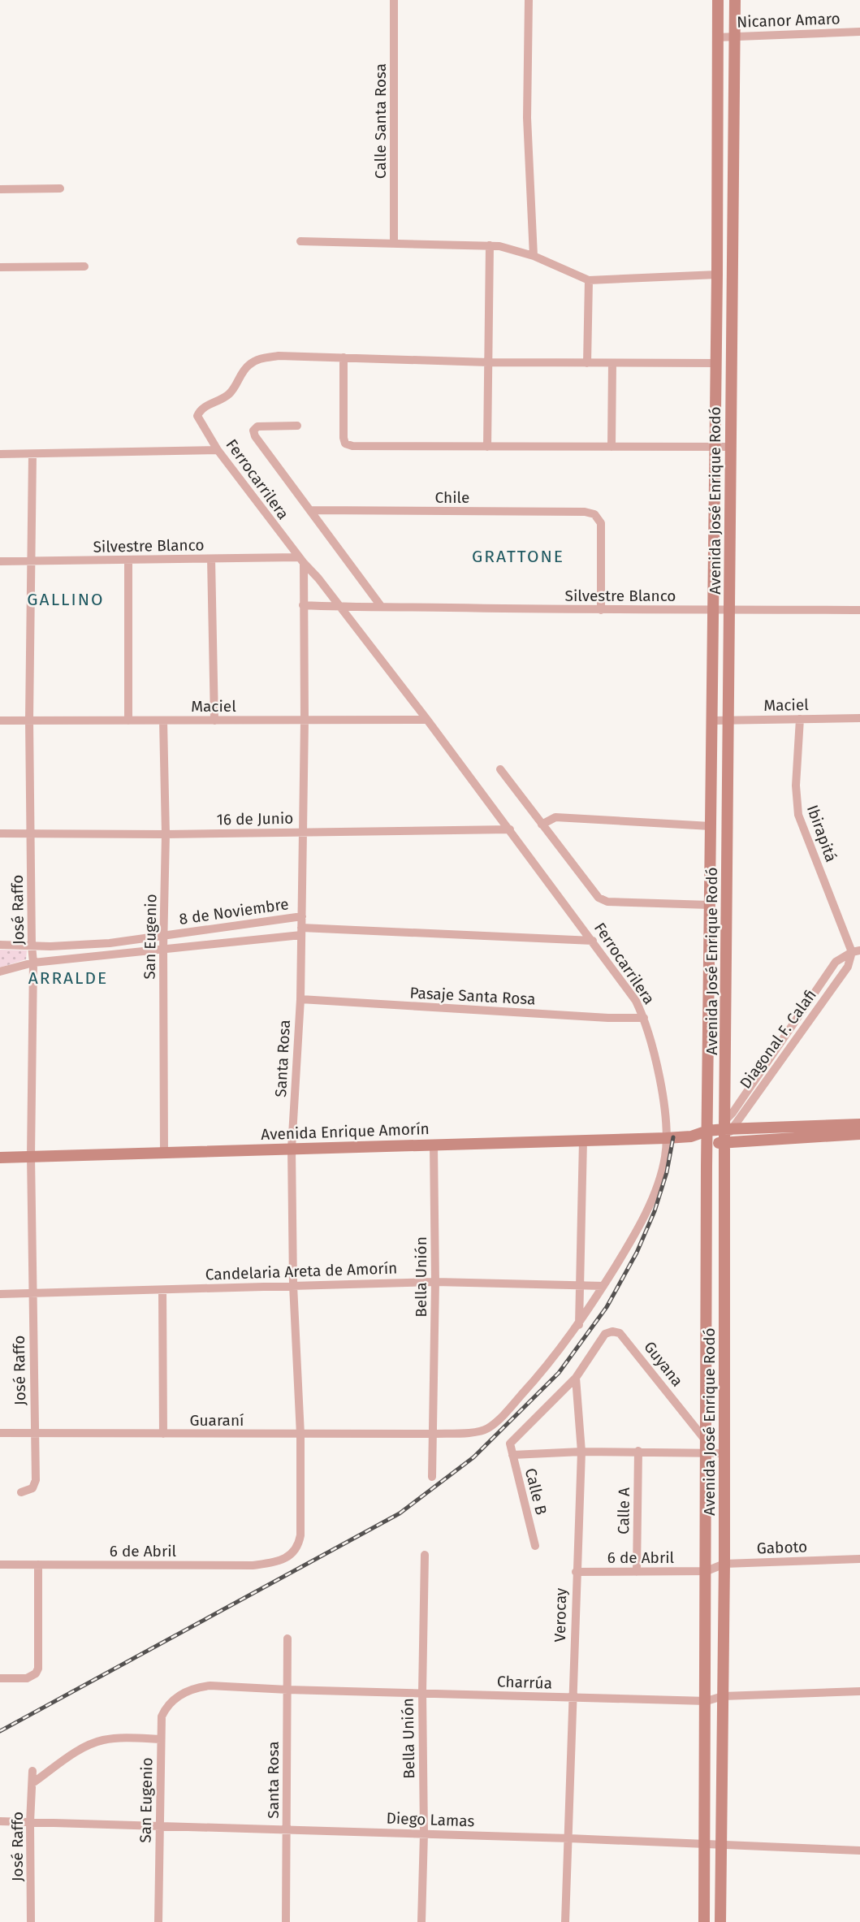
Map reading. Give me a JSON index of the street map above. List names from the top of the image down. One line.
{"streets":{"street":["Nicanor Amaro","Calle Santa Rosa","Ferrocarrilera","Chile","Avenida José Enrique Rodó","Silvestre Blanco","Maciel","16 de Junio","Ibirapitá","José Raffo","8 de Noviembre","San Eugenio","Pasaje Santa Rosa","Diagonal F. Calafi","Santa Rosa","Avenida Enrique Amorín","Candelaria Areta de Amorín","Bella Unión","Guyana","Guaraní","Calle B","Calle A","Gaboto","6 de Abril","Verocay","Charrúa","Diego Lamas"]},"crossings":[["Nicanor Amaro","Avenida José Enrique Rodó"],["Ferrocarrilera","Silvestre Blanco"],["Ferrocarrilera","Maciel"],["Ferrocarrilera","16 de Junio"],["Ferrocarrilera","8 de Noviembre"],["Ferrocarrilera","Pasaje Santa Rosa"],["Ferrocarrilera","Santa Rosa"],["Ferrocarrilera","Avenida Enrique Amorín"],["Ferrocarrilera","Candelaria Areta de Amorín"],["Ferrocarrilera","Bella Unión"],["Ferrocarrilera","Guaraní"],["Chile","Silvestre Blanco"],["Avenida José Enrique Rodó","Silvestre Blanco"],["Avenida José Enrique Rodó","Maciel"],["Avenida José Enrique Rodó","Diagonal F. Calafi"],["Avenida José Enrique Rodó","Avenida Enrique Amorín"],["Avenida José Enrique Rodó","Guyana"],["Avenida José Enrique Rodó","Gaboto"],["Avenida José Enrique Rodó","6 de Abril"],["Avenida José Enrique Rodó","Charrúa"],["Avenida José Enrique Rodó","Diego Lamas"],["Silvestre Blanco","José Raffo"],["Silvestre Blanco","Santa Rosa"],["Maciel","Ibirapitá"],["Maciel","José Raffo"],["Maciel","San Eugenio"],["Maciel","Santa Rosa"],["16 de Junio","José Raffo"],["16 de Junio","San Eugenio"],["16 de Junio","Santa Rosa"],["Ibirapitá","Diagonal F. Calafi"],["José Raffo","8 de Noviembre"],["José Raffo","Avenida Enrique Amorín"],["José Raffo","Candelaria Areta de Amorín"],["José Raffo","Guaraní"],["José Raffo","Diego Lamas"],["8 de Noviembre","San Eugenio"],["8 de Noviembre","Santa Rosa"],["San Eugenio","Avenida Enrique Amorín"],["San Eugenio","Charrúa"],["San Eugenio","Diego Lamas"],["Pasaje Santa Rosa","Santa Rosa"],["Diagonal F. Calafi","Avenida Enrique Amorín"],["Santa Rosa","Avenida Enrique Amorín"],["Santa Rosa","Candelaria Areta de Amorín"],["Santa Rosa","Guaraní"],["Santa Rosa","6 de Abril"],["Santa Rosa","Charrúa"],["Santa Rosa","Diego Lamas"],["Avenida Enrique Amorín","Bella Unión"],["Candelaria Areta de Amorín","Bella Unión"],["Bella Unión","Guaraní"],["Bella Unión","Charrúa"],["Bella Unión","Diego Lamas"],["Guyana","Calle B"],["Guyana","Verocay"],["Calle B","Verocay"],["Calle A","6 de Abril"],["Gaboto","6 de Abril"],["6 de Abril","Verocay"],["Verocay","Charrúa"],["Verocay","Diego Lamas"]],"districts":["GRATTONE","GALLINO","ARRALDE"]}
